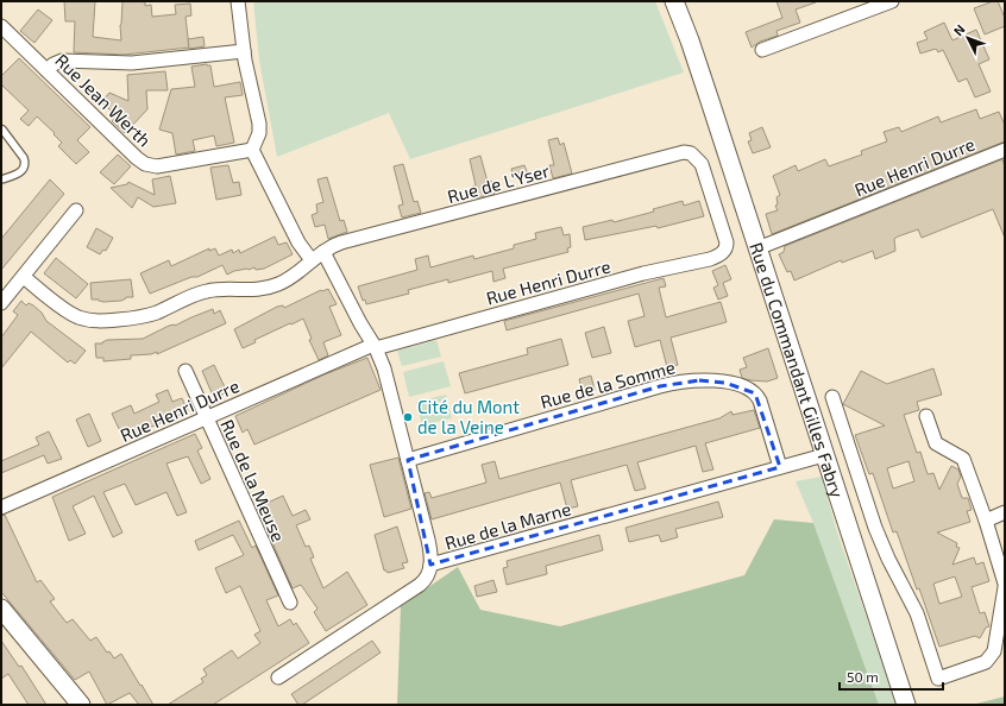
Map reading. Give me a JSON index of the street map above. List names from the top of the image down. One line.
{"streets":{"street":["Rue Jean Werth","Rue Henri Durre","Rue de L'Yser","Rue du Commandant Gilles Fabry","Rue de la Somme","Rue de la Meuse","Rue de la Marne"]},"crossings":[["Rue Henri Durre","Rue de L'Yser"],["Rue Henri Durre","Rue du Commandant Gilles Fabry"],["Rue Henri Durre","Rue de la Meuse"],["Rue du Commandant Gilles Fabry","Rue de la Marne"],["Rue de la Somme","Rue de la Marne"]],"places":["Cité du Mont de la Veine"],"scale_bar":"50 m","north":"top left"}
